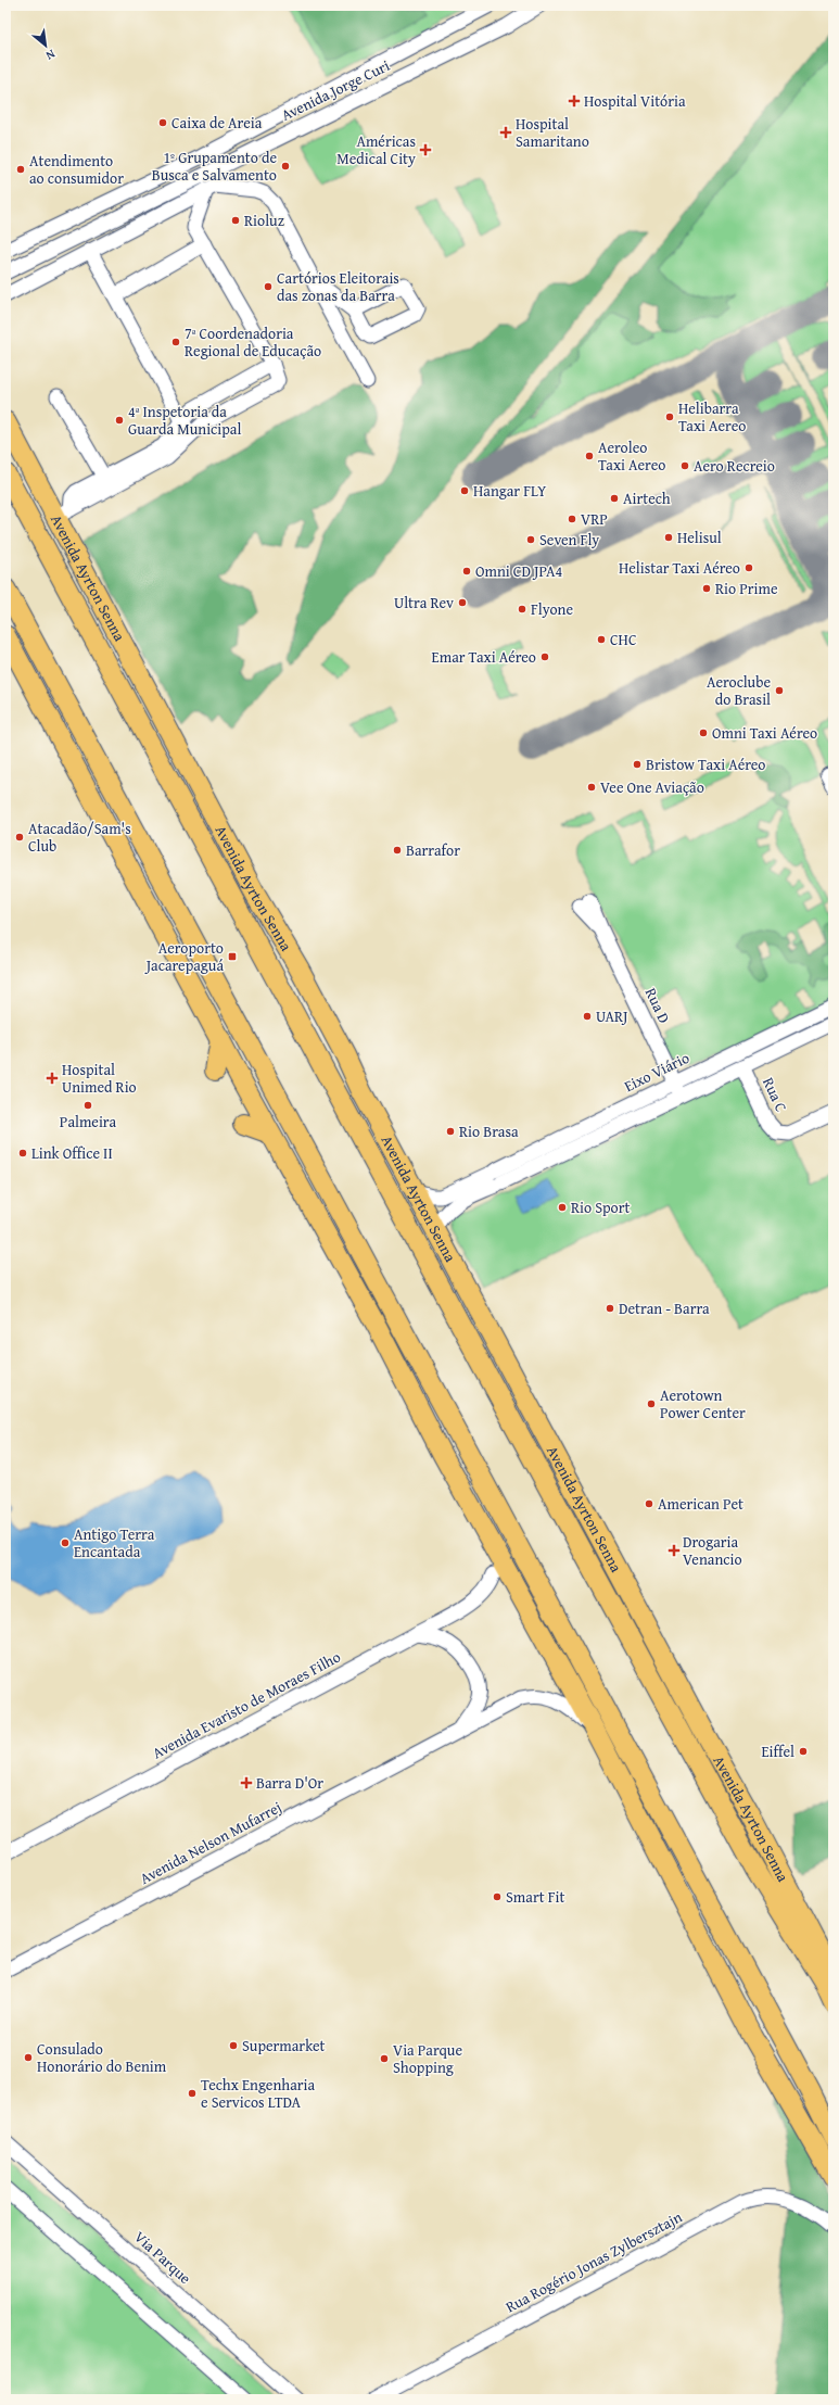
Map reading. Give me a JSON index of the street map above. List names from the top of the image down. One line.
{"streets":{"highway":["Avenida Ayrton Senna"],"street":["Avenida Jorge Curi","Rua D","Eixo Viário","Rua C","Avenida Evaristo de Moraes Filho","Avenida Nelson Mufarrej","Via Parque","Rua Rogério Jonas Zylbersztajn"]},"crossings":[["Avenida Ayrton Senna","Eixo Viário"],["Rua D","Eixo Viário"],["Eixo Viário","Rua C"]],"places":{"health":["Hospital Vitória","Hospital Samaritano","Américas Medical City","Hospital Unimed Rio","Drogaria Venancio","Barra D'Or"],"other":["Caixa de Areia","1º Grupamento de Busca e Salvamento","Atendimento ao consumidor","Rioluz","Cartórios Eleitorais das zonas da Barra","7ª Coordenadoria Regional de Educação","Helibarra Taxi Aereo","4ª Inspetoria da Guarda Municipal","Aeroleo Taxi Aereo","Aero Recreio","Hangar FLY","Airtech","VRP","Helisul","Seven Fly","Helistar Taxi Aéreo","Omni CD JPA4","Rio Prime","Ultra Rev","Flyone","CHC","Emar Taxi Aéreo","Aeroclube do Brasil","Omni Taxi Aéreo","Bristow Taxi Aéreo","Vee One Aviação","Atacadão/Sam's Club","Barrafor","UARJ","Palmeira","Rio Brasa","Link Office II","Rio Sport","Detran - Barra","Aerotown Power Center","American Pet","Antigo Terra Encantada","Eiffel","Smart Fit","Supermarket","Consulado Honorário do Benim","Via Parque Shopping","Techx Engenharia e Servicos LTDA"],"transit":["Aeroporto Jacarepaguá"]},"north":"bottom right"}
